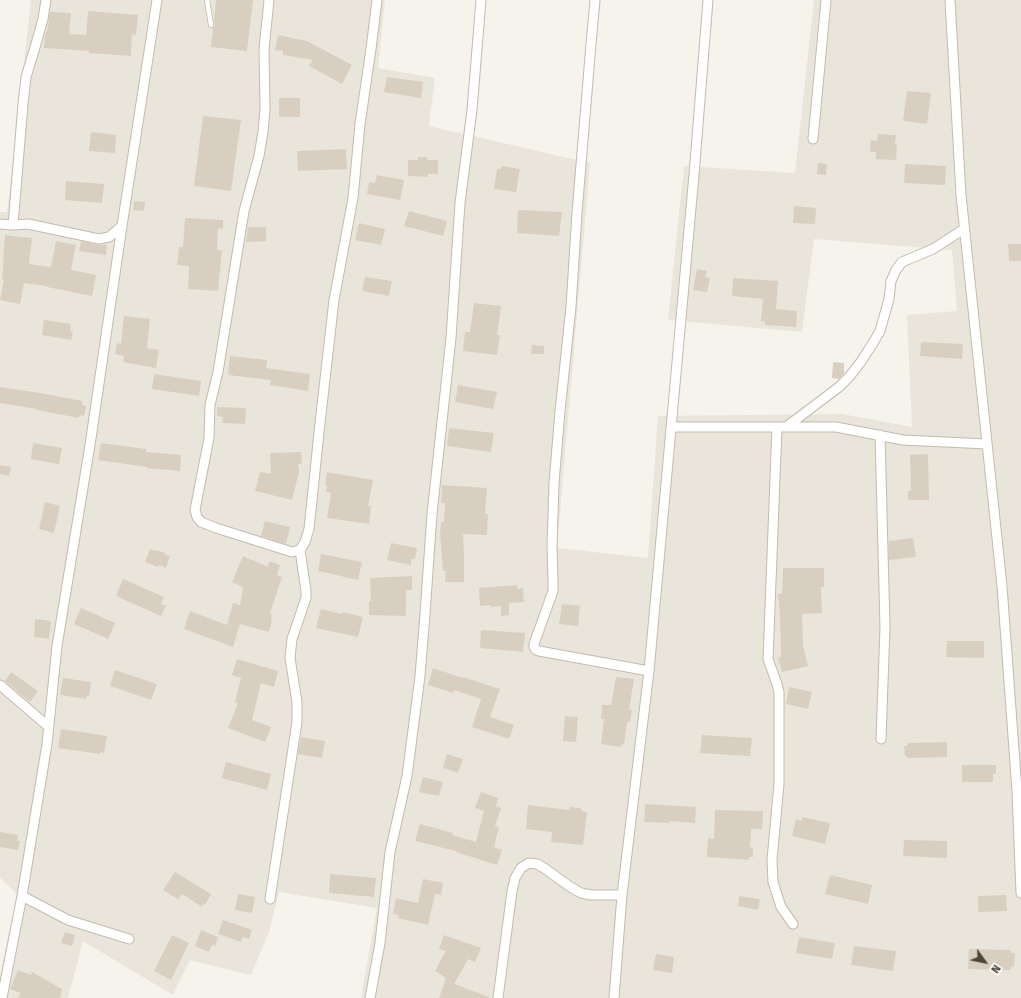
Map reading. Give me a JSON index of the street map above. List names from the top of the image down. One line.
{"north":"bottom right"}
